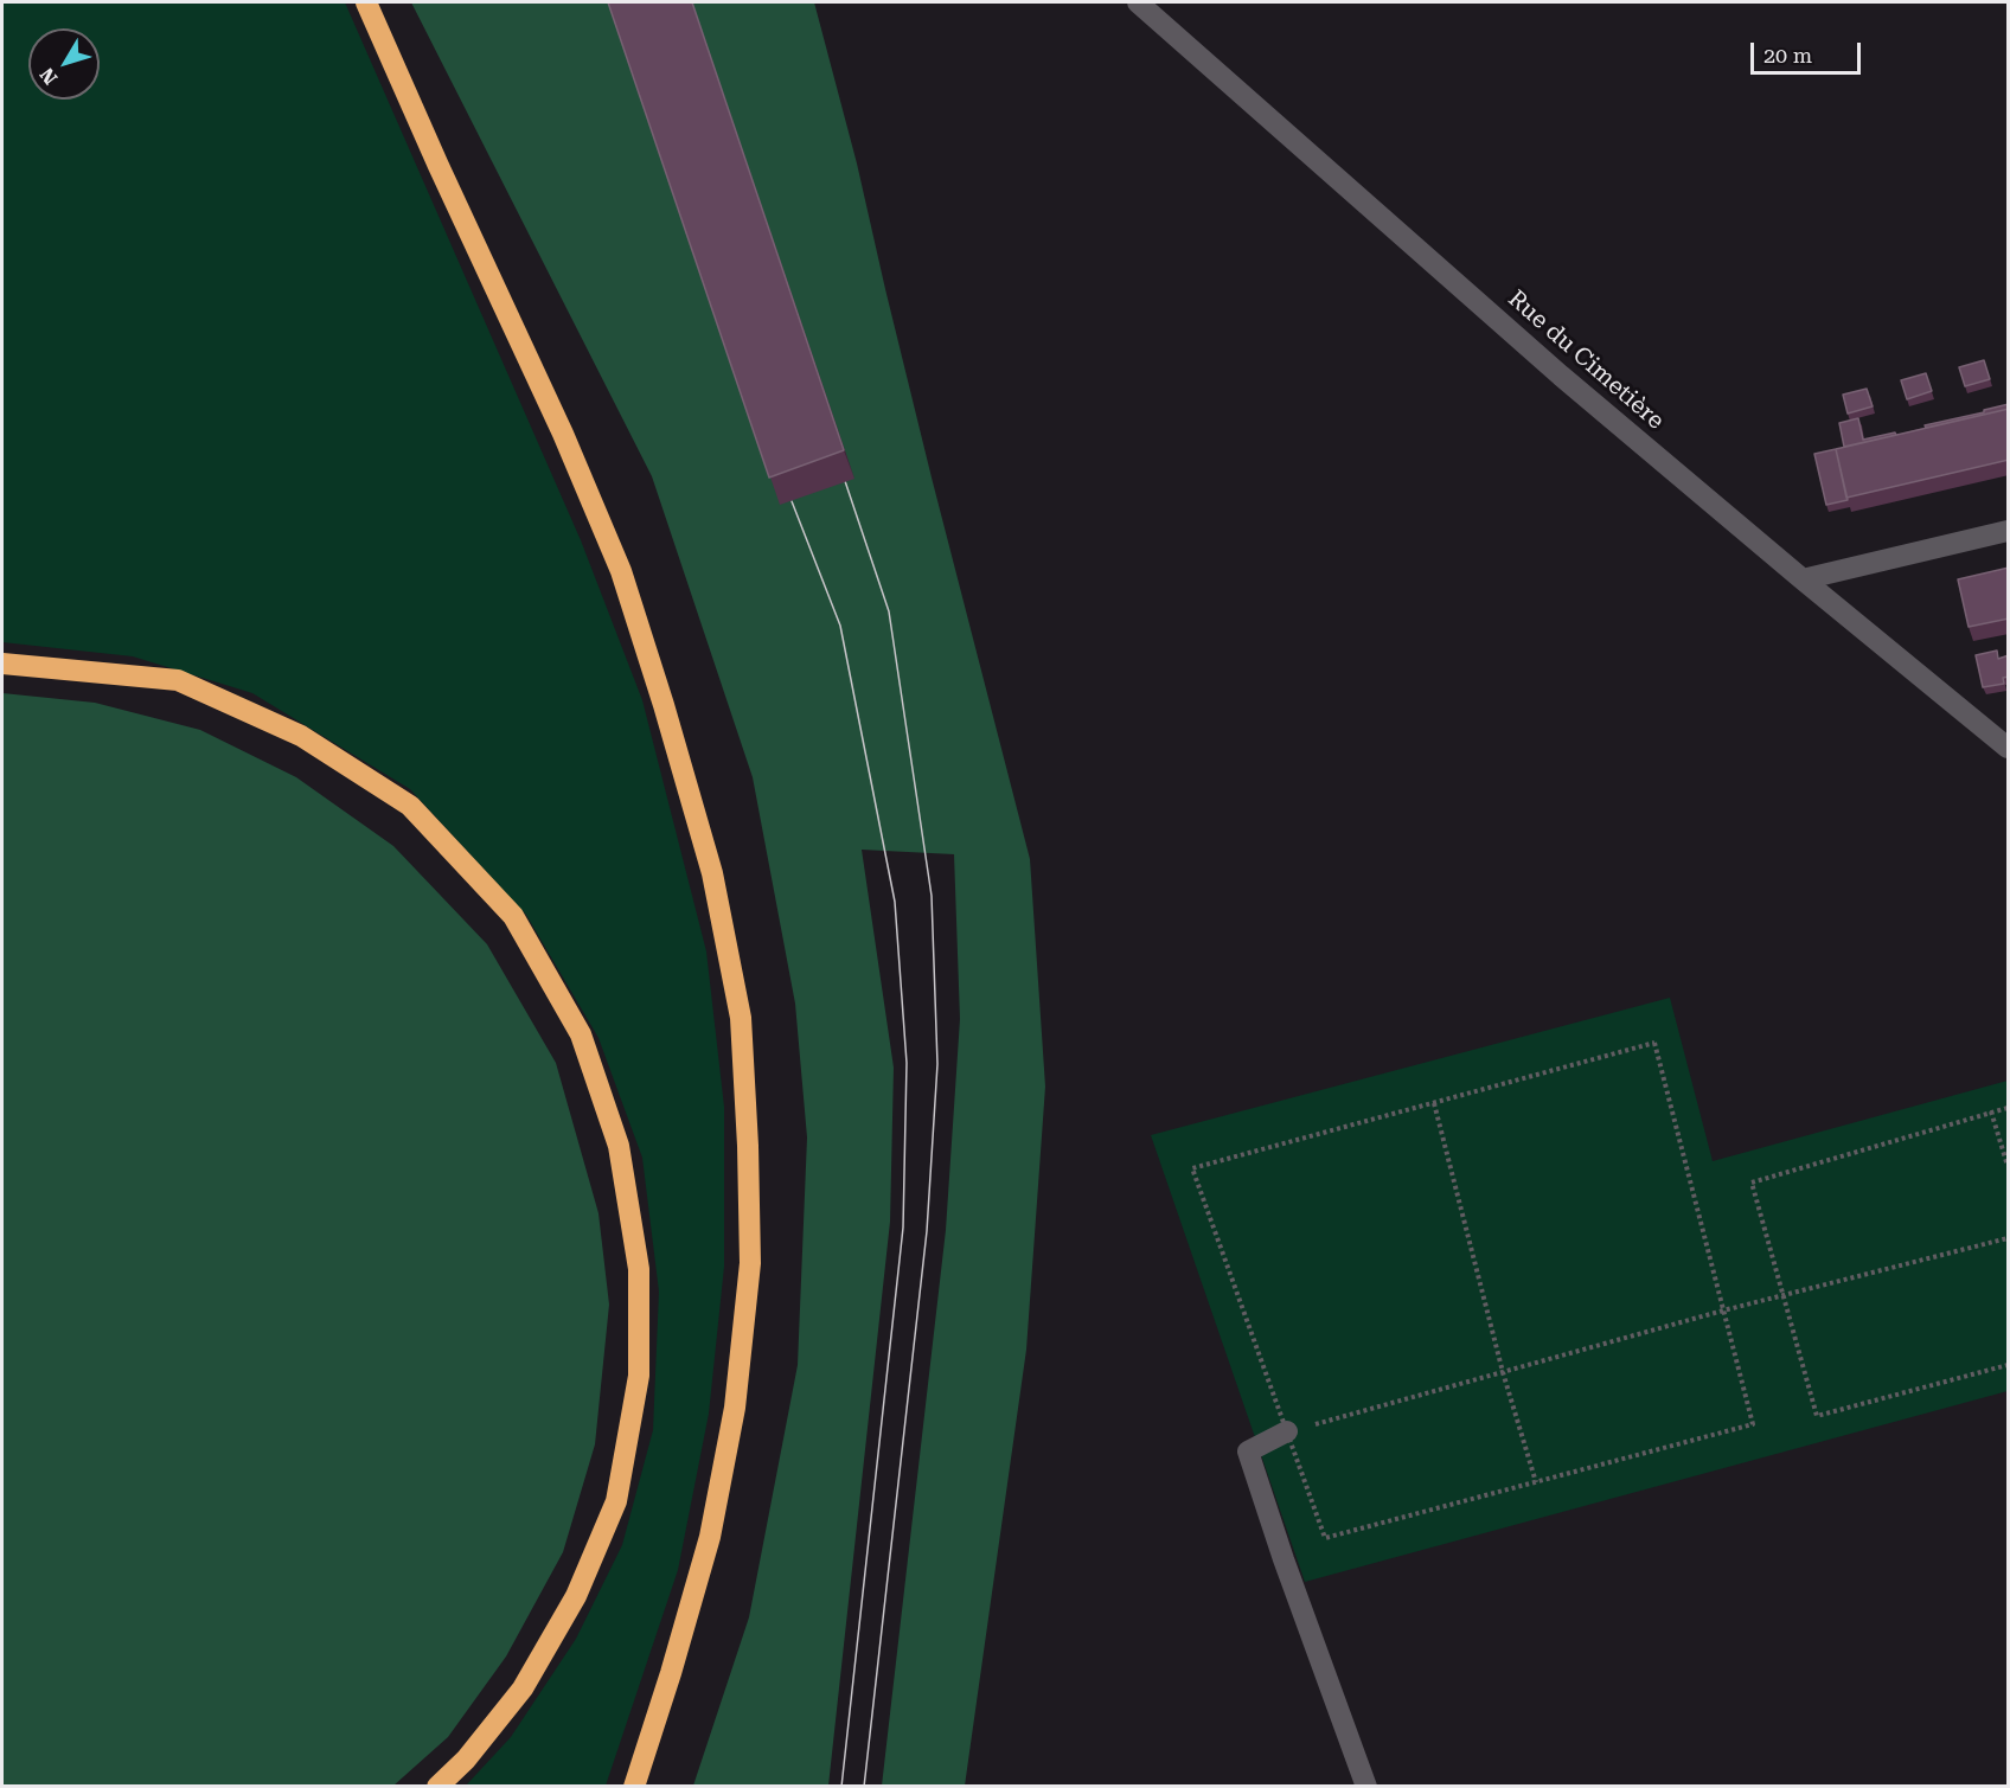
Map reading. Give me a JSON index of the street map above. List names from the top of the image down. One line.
{"streets":{"street":["Rue du Cimetière"]},"scale_bar":"20 m","north":"bottom left"}
